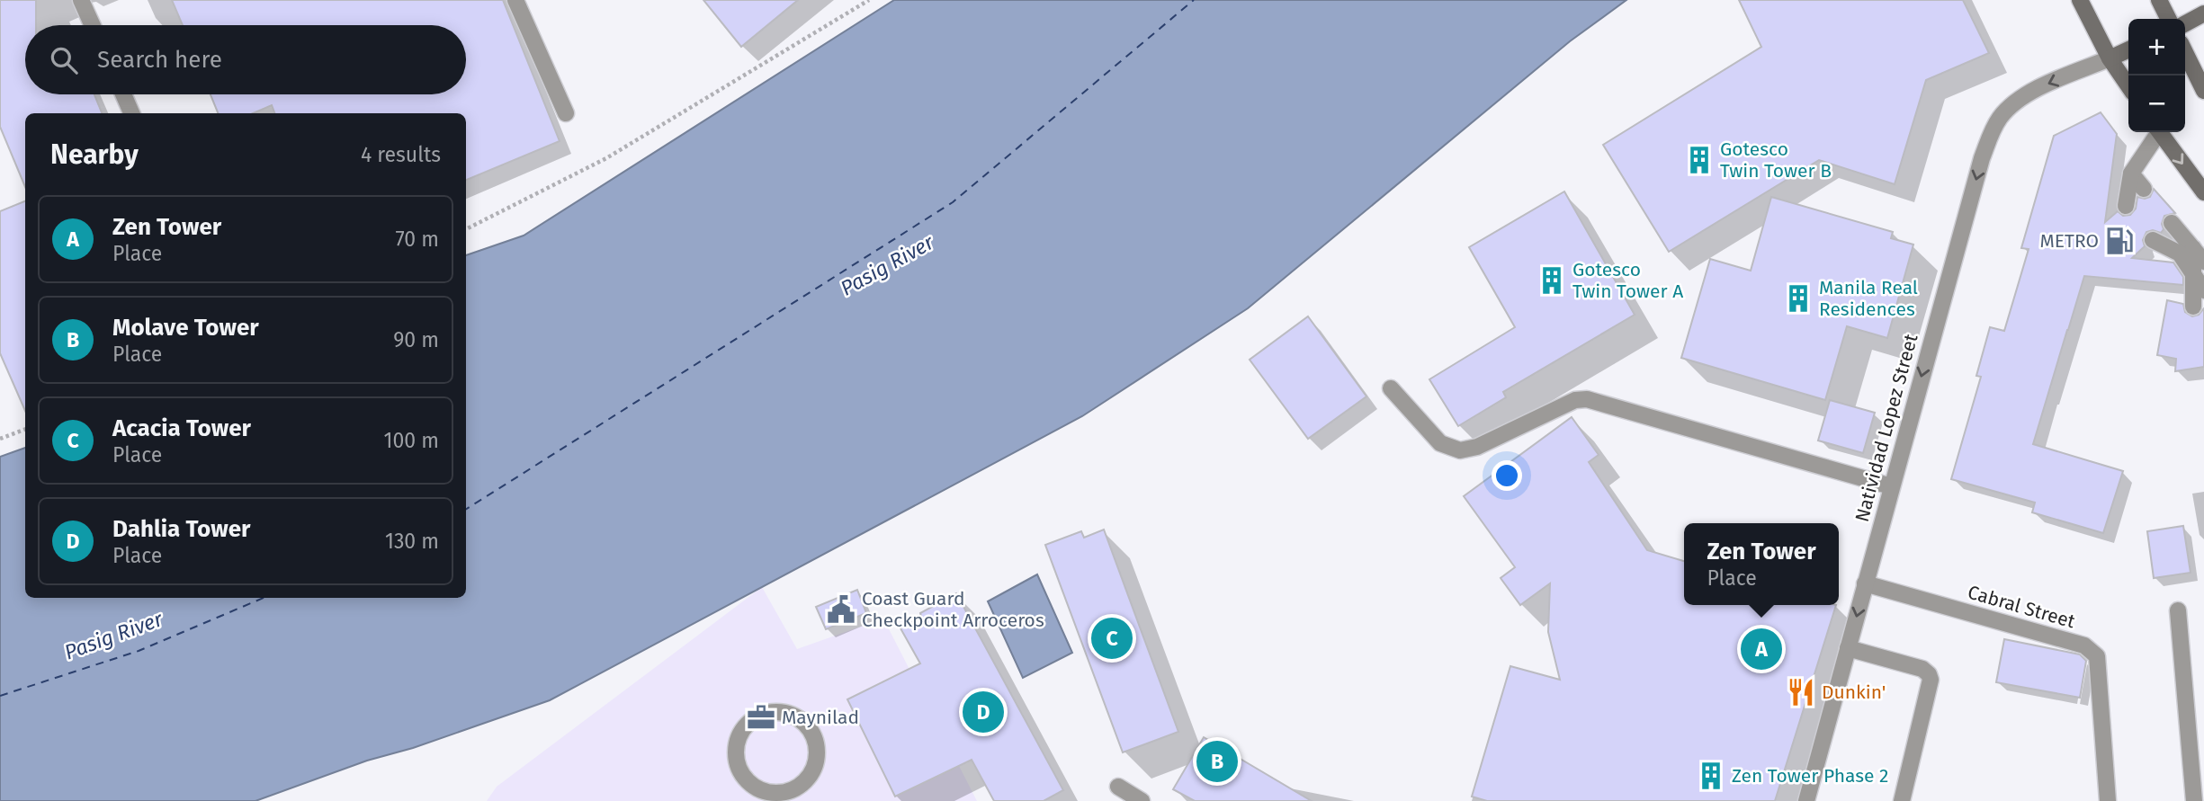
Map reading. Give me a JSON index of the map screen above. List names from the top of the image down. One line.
{"streets":{"street":["Natividad Lopez Street","Cabral Street"]},"crossings":[["Natividad Lopez Street","Cabral Street"]],"one_way":["Natividad Lopez Street"],"water":["Pasig River"],"places":{"building":["Gotesco Twin Tower B","Gotesco Twin Tower A","Manila Real Residences","Zen Tower Phase 2"],"fuel station":["METRO"],"public building":["Coast Guard Checkpoint Arroceros"],"restaurant":["Dunkin'"],"office":["Maynilad"]},"page":{"map_buttons":["+","−"],"search":"Search here","heading":["Nearby","4 results"],"list":[{"mark":"A","name":"Zen Tower","note":"Place","value":"70 m"},{"mark":"B","name":"Molave Tower","note":"Place","value":"90 m"},{"mark":"C","name":"Acacia Tower","note":"Place","value":"100 m"},{"mark":"D","name":"Dahlia Tower","note":"Place","value":"130 m"}],"popup":["Zen Tower","Place"],"pins":["C","A","D","B"]}}
